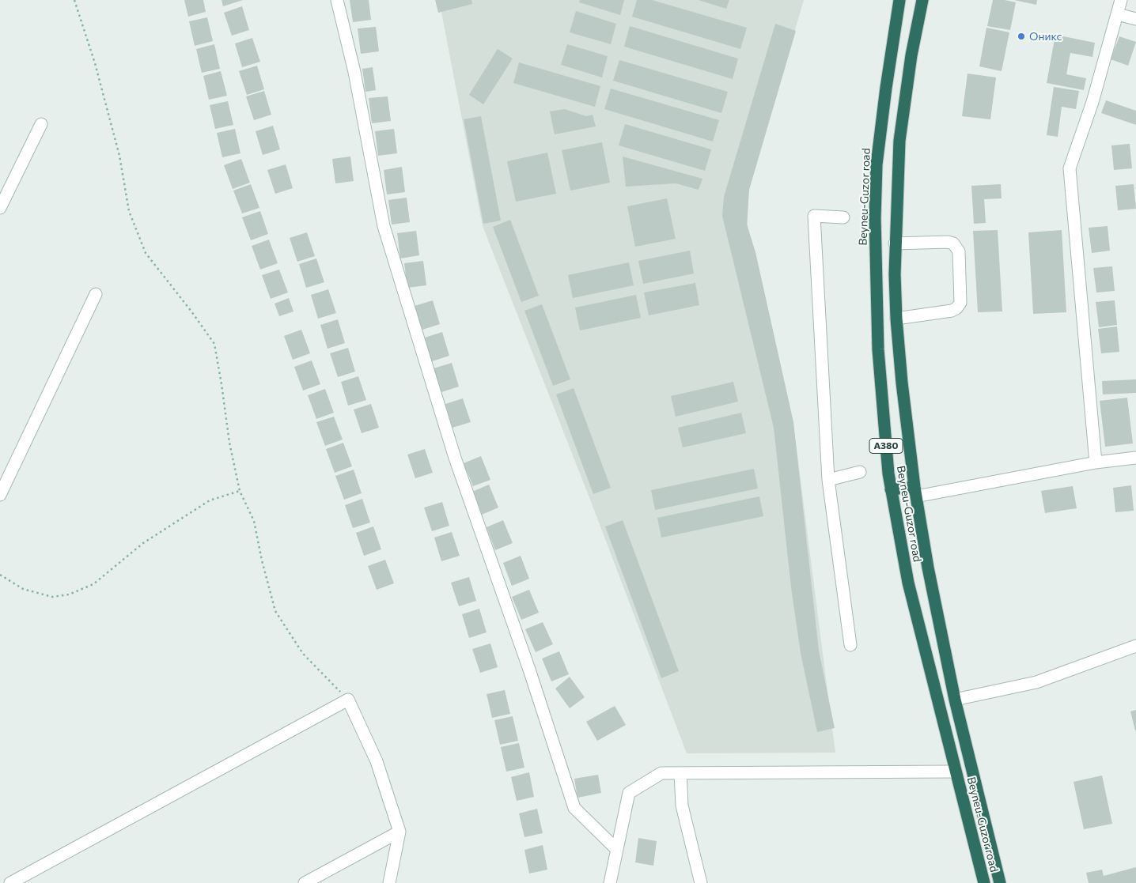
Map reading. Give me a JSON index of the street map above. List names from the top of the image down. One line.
{"streets":{"highway":["Beyneu-Guzor road","A380"]},"places":["Оникс"]}
